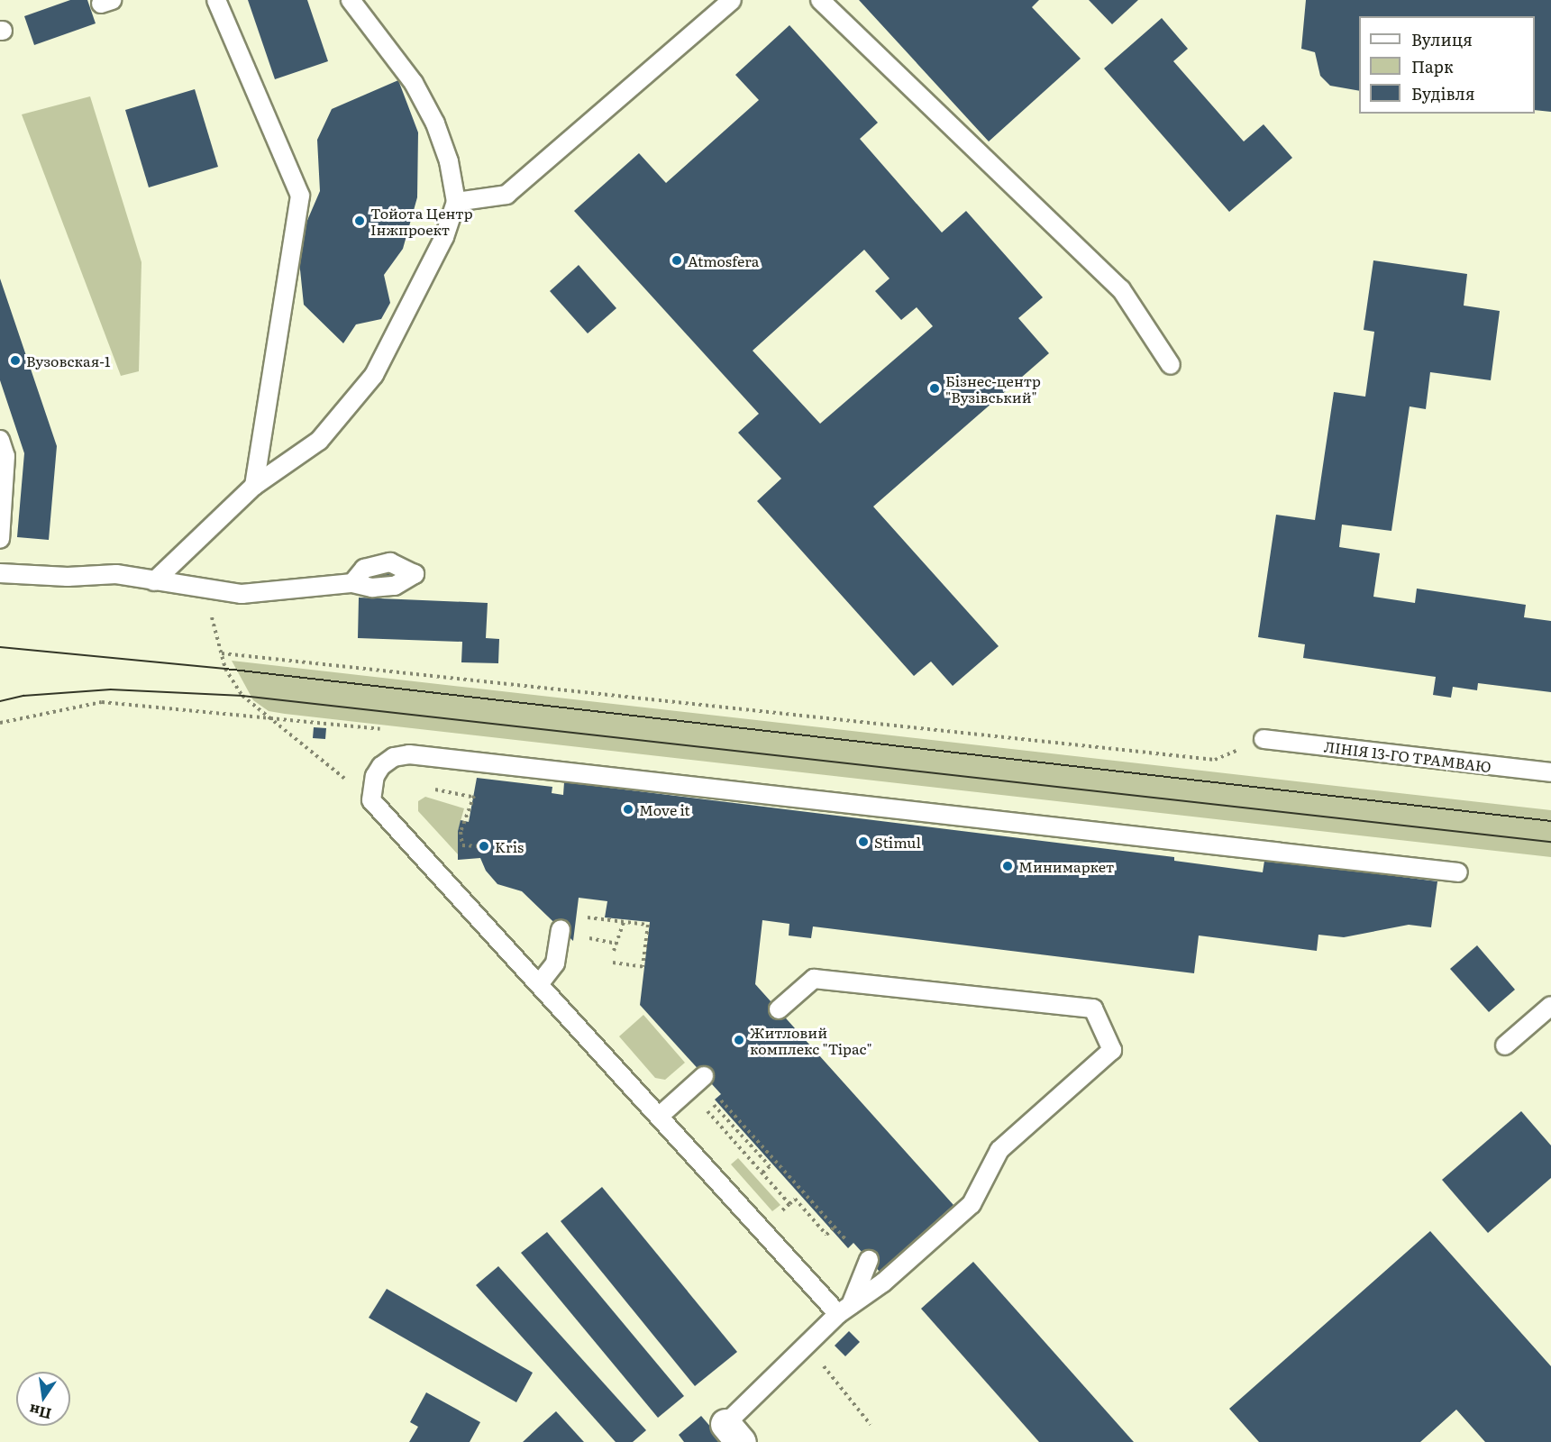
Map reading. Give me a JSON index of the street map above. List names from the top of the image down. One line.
{"streets":{"lane":["ЛІНІЯ 13-ГО ТРАМВАЮ"]},"places":["Тойота Центр Інжпроект","Atmosfera","Вузовская-1","Бізнес-центр \"Вузівський\"","Move it","Stimul","Kris","Минимаркет","Житловий комплекс \"Тірас\""],"legend":["Вулиця","Парк","Будівля"],"north":"bottom"}
